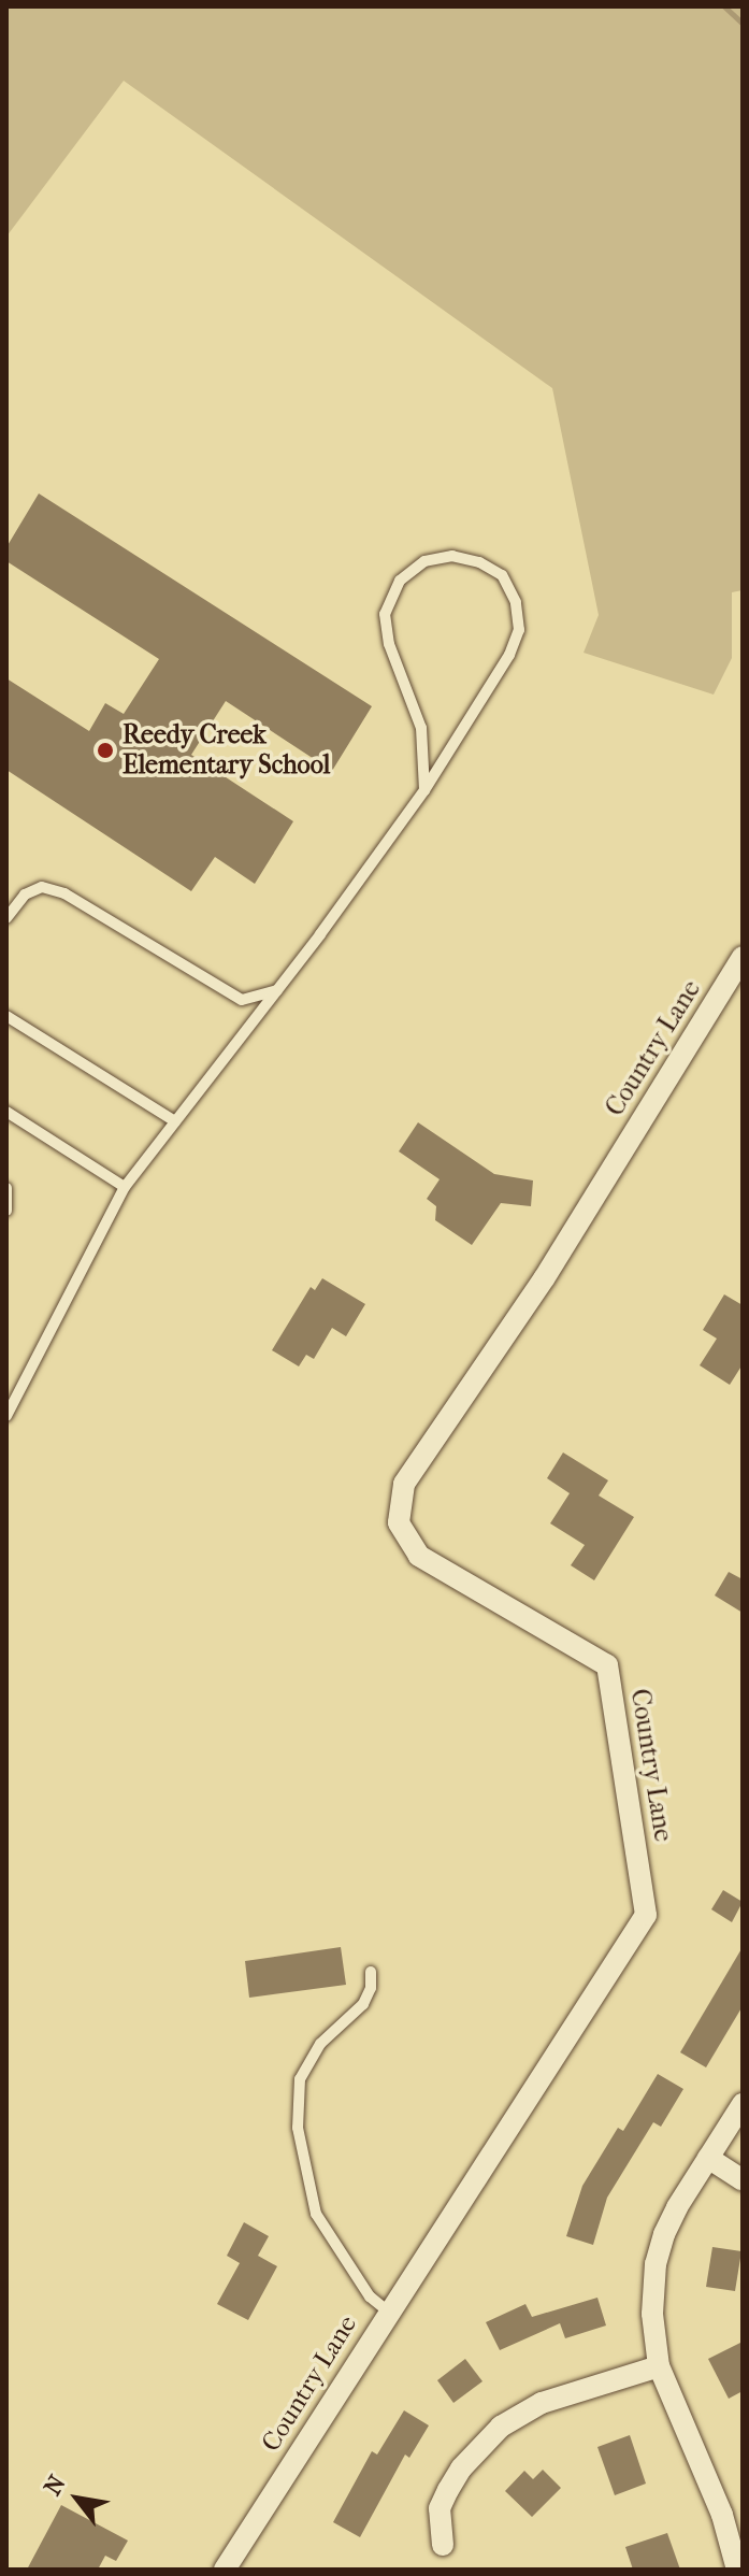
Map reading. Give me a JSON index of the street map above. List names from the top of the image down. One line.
{"streets":{"street":["Country Lane"]},"places":["Reedy Creek Elementary School"],"north":"top left"}
